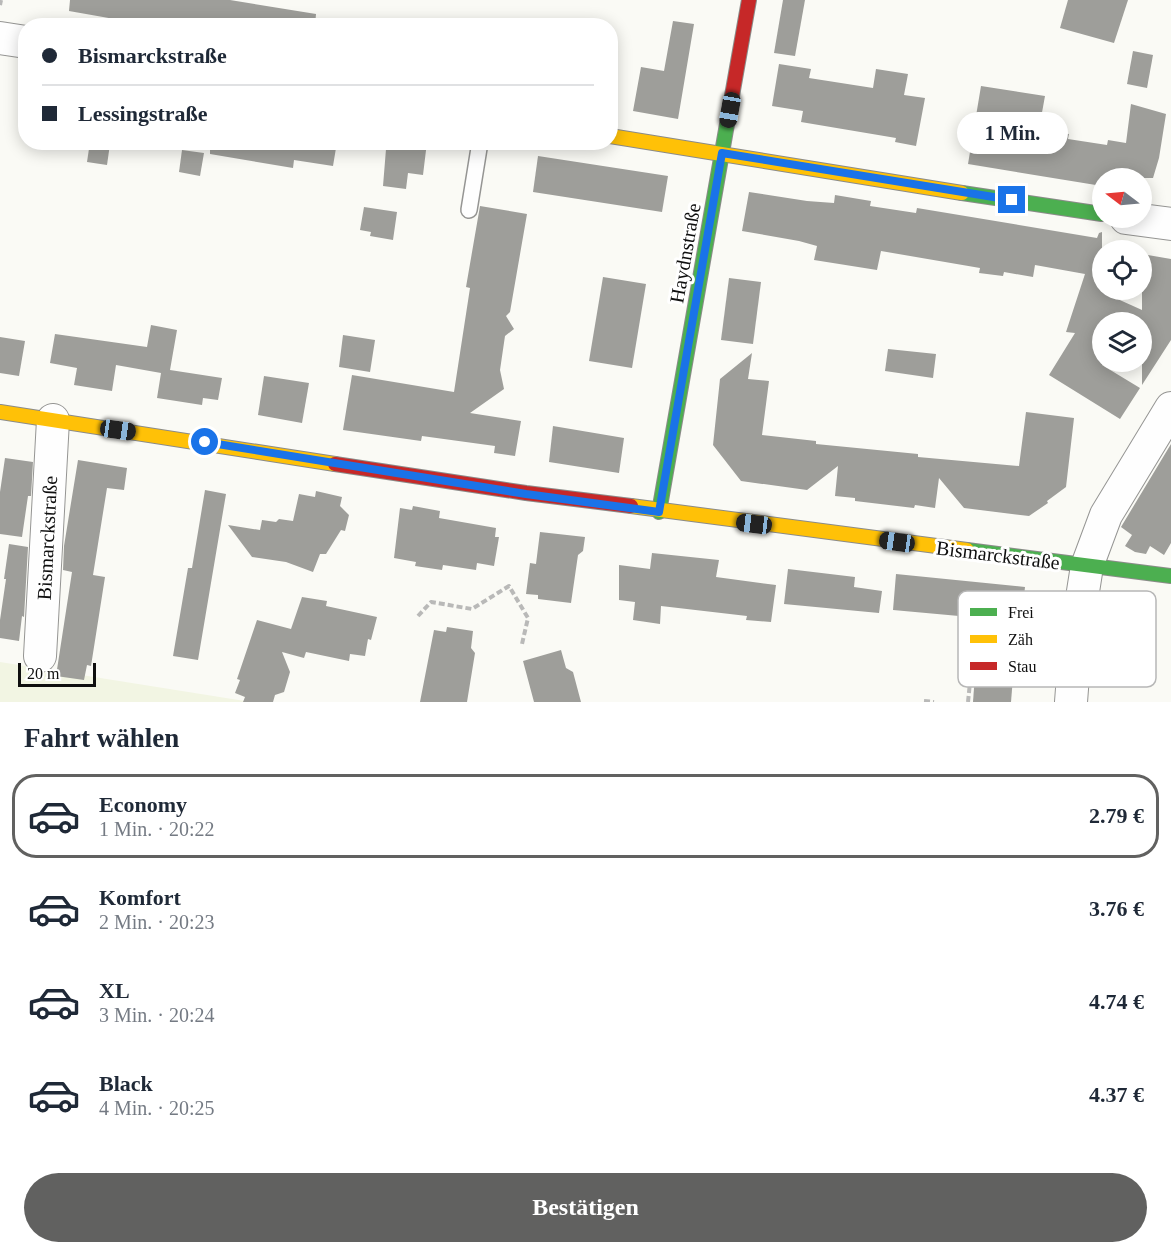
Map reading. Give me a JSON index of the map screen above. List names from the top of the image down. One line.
{"streets":{"street":["Haydnstraße","Bismarckstraße"]},"crossings":[["Haydnstraße","Bismarckstraße"]],"legend":["Frei","Zäh","Stau"],"scale_bar":"20 m","north":"left","page":{"banner":["Bismarckstraße","Lessingstraße"],"bubble":"1 Min.","scale":"20 m","heading":"Fahrt wählen","list":[{"name":"Economy","note":"1 Min. · 20:22","value":"2.79 €"},{"name":"Komfort","note":"2 Min. · 20:23","value":"3.76 €"},{"name":"XL","note":"3 Min. · 20:24","value":"4.74 €"},{"name":"Black","note":"4 Min. · 20:25","value":"4.37 €"}],"buttons":"Bestätigen"}}
